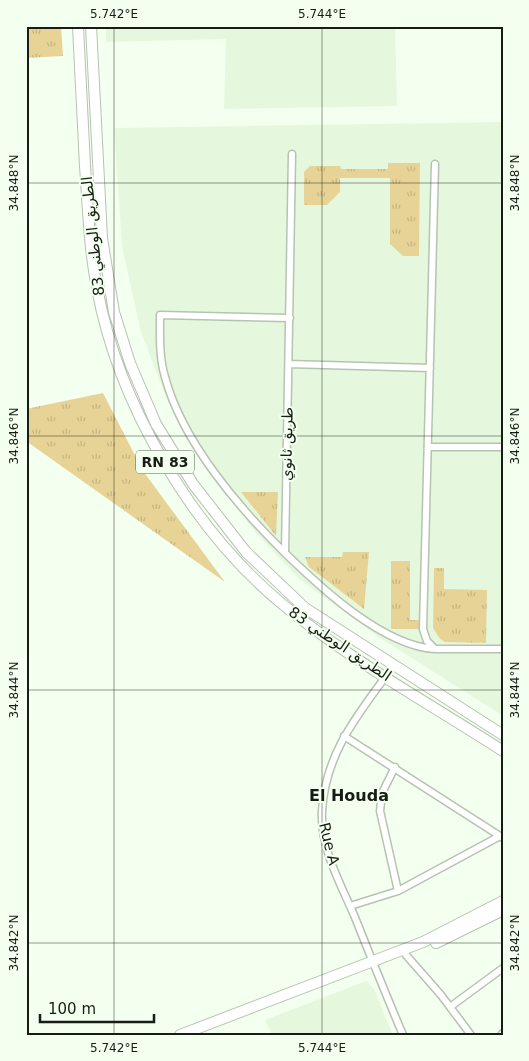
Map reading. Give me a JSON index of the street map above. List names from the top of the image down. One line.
{"streets":{"main road":["الطريق الوطني 83","RN 83"],"street":["طريق ثانوي","Rue A"]},"crossings":[["الطريق الوطني 83","Rue A"]],"districts":["El Houda"],"scale_bar":"100 m","coordinates":["5.742°E","5.744°E","34.848°N","34.846°N","34.844°N","34.842°N"]}
